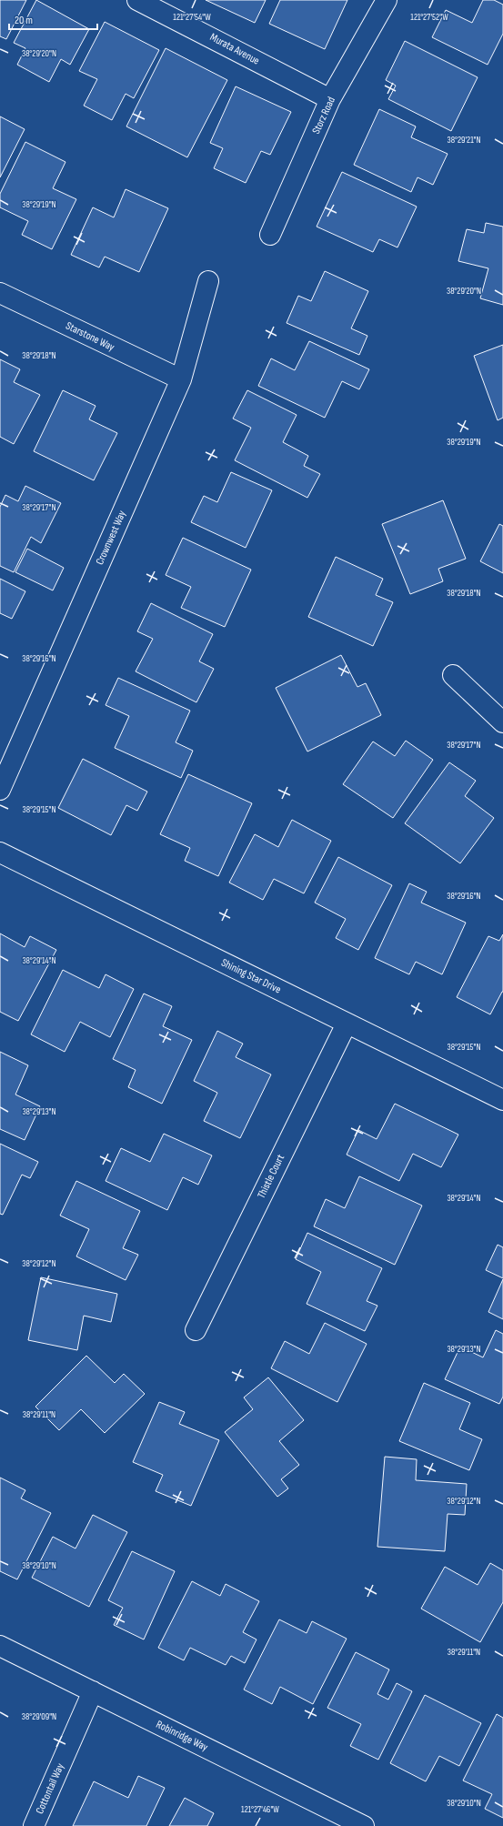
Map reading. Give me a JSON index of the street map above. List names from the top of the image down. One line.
{"streets":{"street":["Murata Avenue","Storz Road","Starstone Way","Crownwest Way","Shining Star Drive","Thistle Court","Robinridge Way","Cottontail Way"]},"crossings":[["Murata Avenue","Storz Road"],["Starstone Way","Crownwest Way"],["Shining Star Drive","Thistle Court"],["Robinridge Way","Cottontail Way"]],"scale_bar":"20 m","coordinates":["121°27'54\"W","121°27'52\"W","38°29'20\"N","38°29'21\"N","38°29'19\"N","38°29'18\"N","38°29'17\"N","38°29'16\"N","38°29'15\"N","38°29'14\"N","38°29'13\"N","38°29'12\"N","38°29'11\"N","38°29'10\"N","38°29'09\"N","121°27'46\"W"]}
